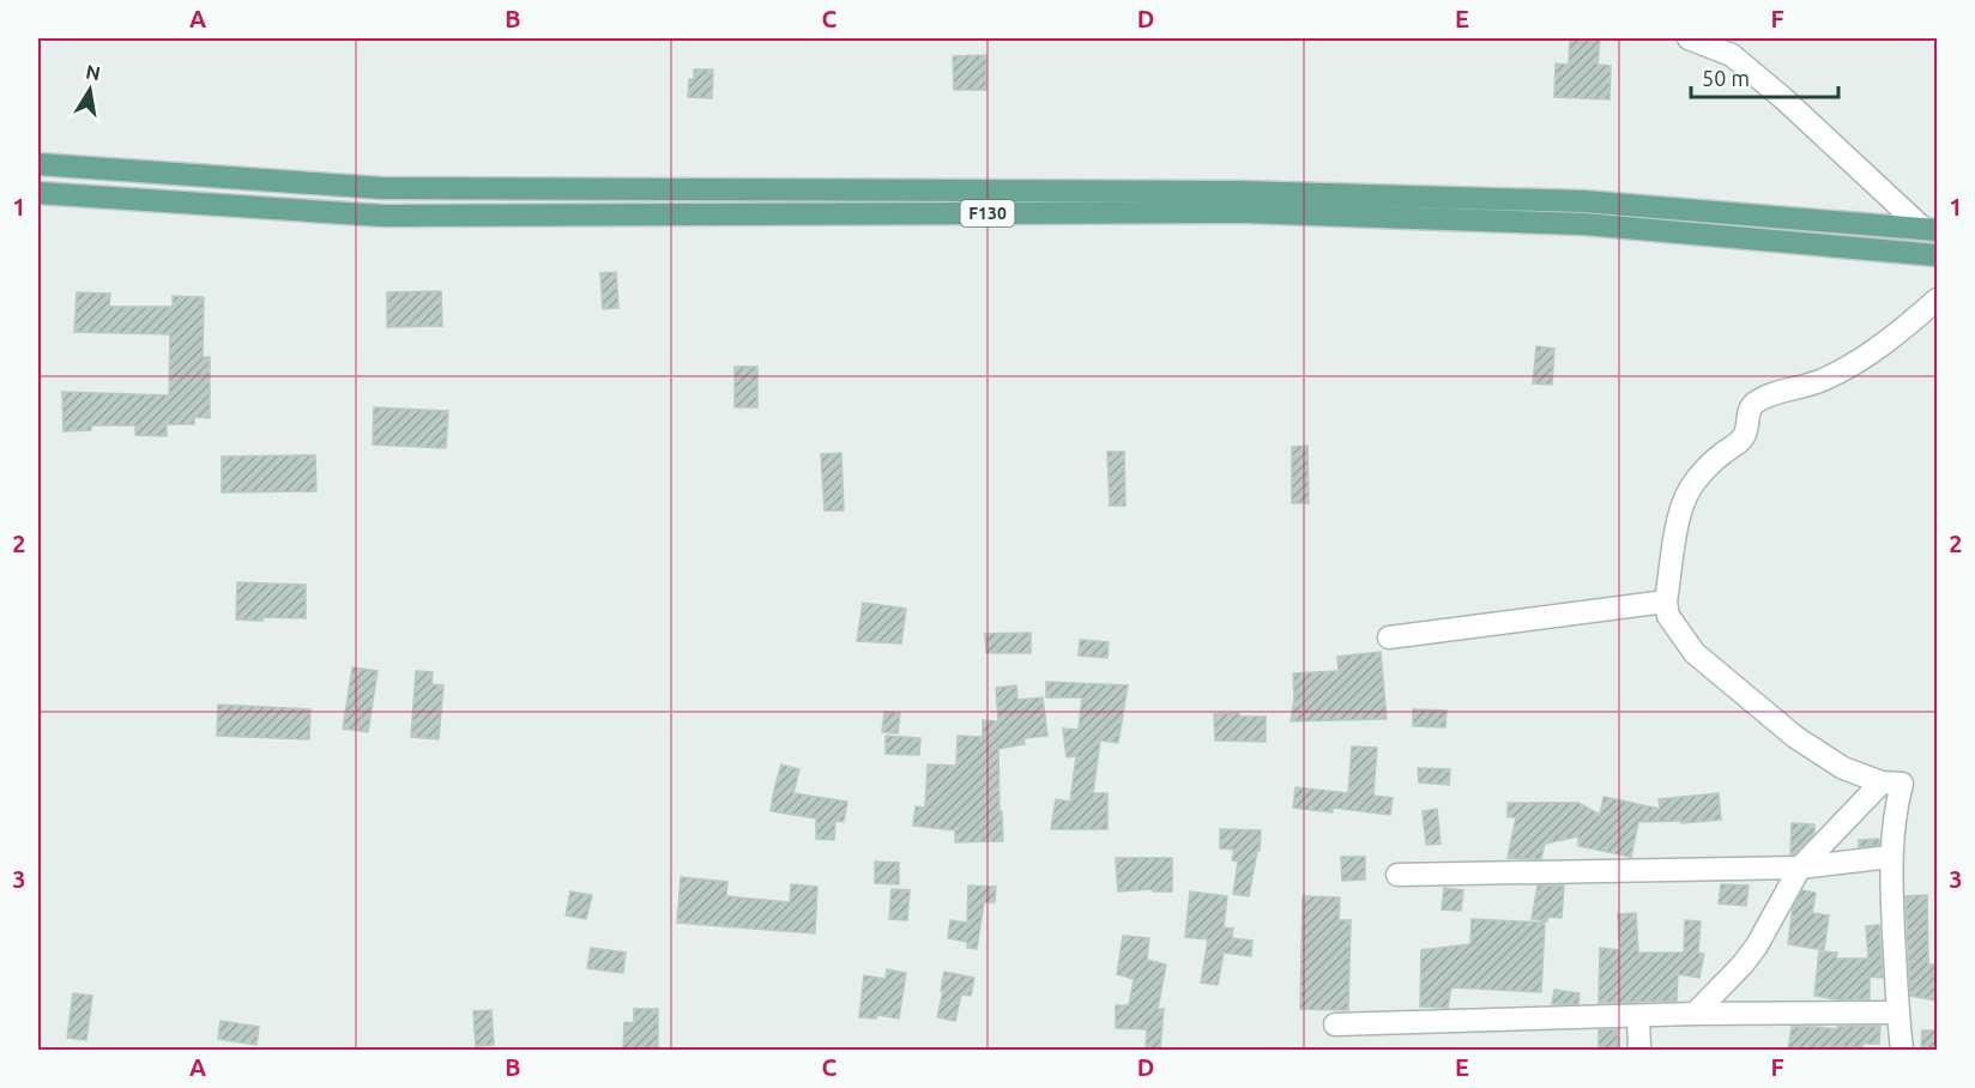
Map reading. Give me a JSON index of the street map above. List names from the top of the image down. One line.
{"streets":{"main road":["F130"]},"scale_bar":"50 m","north":"top","grid":{"columns":["A","B","C","D","E","F"],"rows":["1","2","3"]}}
